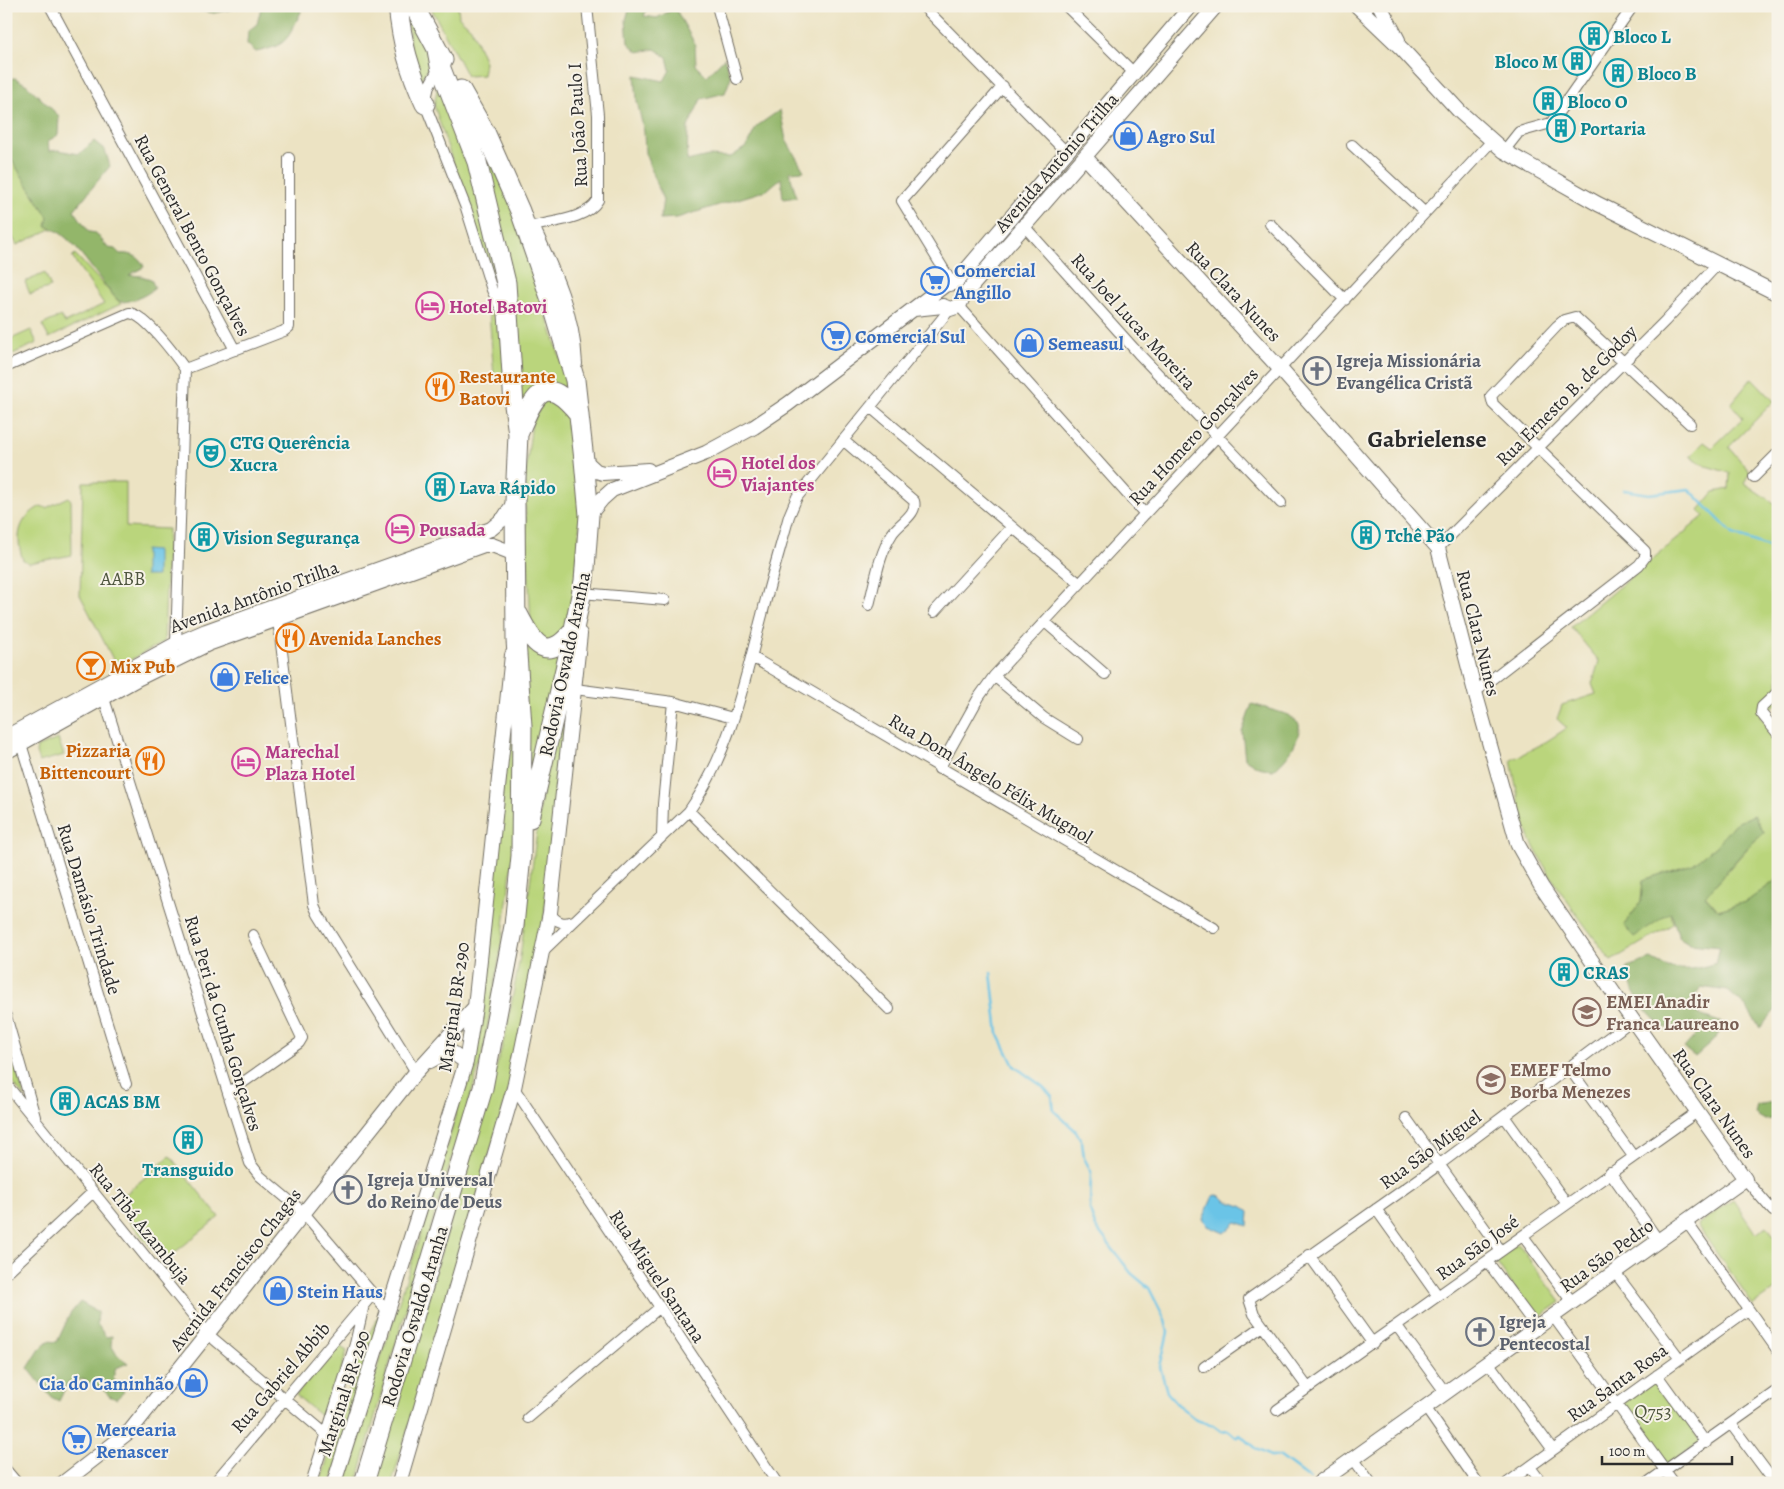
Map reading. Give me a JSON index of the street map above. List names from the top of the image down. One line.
{"streets":{"highway":["Rodovia Osvaldo Aranha"],"main road":["Avenida Antônio Trilha","Rua Clara Nunes","Marginal BR-290","Rua São Pedro","Avenida Francisco Chagas"],"street":["Rua João Paulo I","Rua General Bento Gonçalves","Rua Joel Lucas Moreira","Rua Ernesto B. de Godoy","Rua Homero Gonçalves","Rua Dom Ângelo Félix Mugnol","Rua Damásio Trindade","Rua Peri da Cunha Gonçalves","Rua São Miguel","Rua Tibá Azambuja","Rua São José","Rua Miguel Santana","Rua Gabriel Abbib","Rua Santa Rosa"]},"crossings":[["Avenida Antônio Trilha","Rua Clara Nunes"],["Avenida Antônio Trilha","Rua Joel Lucas Moreira"],["Avenida Antônio Trilha","Rodovia Osvaldo Aranha"],["Avenida Antônio Trilha","Rua Damásio Trindade"],["Avenida Antônio Trilha","Rua Peri da Cunha Gonçalves"],["Rua Clara Nunes","Rua Ernesto B. de Godoy"],["Rua Clara Nunes","Rua Homero Gonçalves"],["Rua Clara Nunes","Rua São Miguel"],["Rua Clara Nunes","Rua São José"],["Rua Clara Nunes","Rua São Pedro"],["Rua Joel Lucas Moreira","Rua Homero Gonçalves"],["Rua Homero Gonçalves","Rua Dom Ângelo Félix Mugnol"],["Rodovia Osvaldo Aranha","Marginal BR-290"],["Marginal BR-290","Rua Peri da Cunha Gonçalves"],["Marginal BR-290","Avenida Francisco Chagas"],["Rua Peri da Cunha Gonçalves","Avenida Francisco Chagas"],["Rua Peri da Cunha Gonçalves","Rua Gabriel Abbib"],["Rua Tibá Azambuja","Avenida Francisco Chagas"],["Rua Tibá Azambuja","Rua Gabriel Abbib"]],"districts":["Gabrielense"],"parks":["AABB","Q753"],"places":{"building":["Bloco L","Bloco M","Bloco B","Bloco O","Portaria","Lava Rápido","Tchê Pão","Vision Segurança","CRAS","ACAS BM","Transguido"],"shop":["Agro Sul","Semeasul","Felice","Stein Haus","Cia do Caminhão"],"supermarket":["Comercial Angillo","Comercial Sul","Mercearia Renascer"],"hotel":["Hotel Batovi","Hotel dos Viajantes","Pousada","Marechal Plaza Hotel"],"church":["Igreja Missionária Evangélica Cristã","Igreja Universal do Reino de Deus","Igreja Pentecostal"],"restaurant":["Restaurante Batovi","Avenida Lanches","Pizzaria Bittencourt"],"theatre":["CTG Querência Xucra"],"bar":["Mix Pub"],"school or university":["EMEI Anadir Franca Laureano","EMEF Telmo Borba Menezes"]},"scale_bar":"100 m"}
